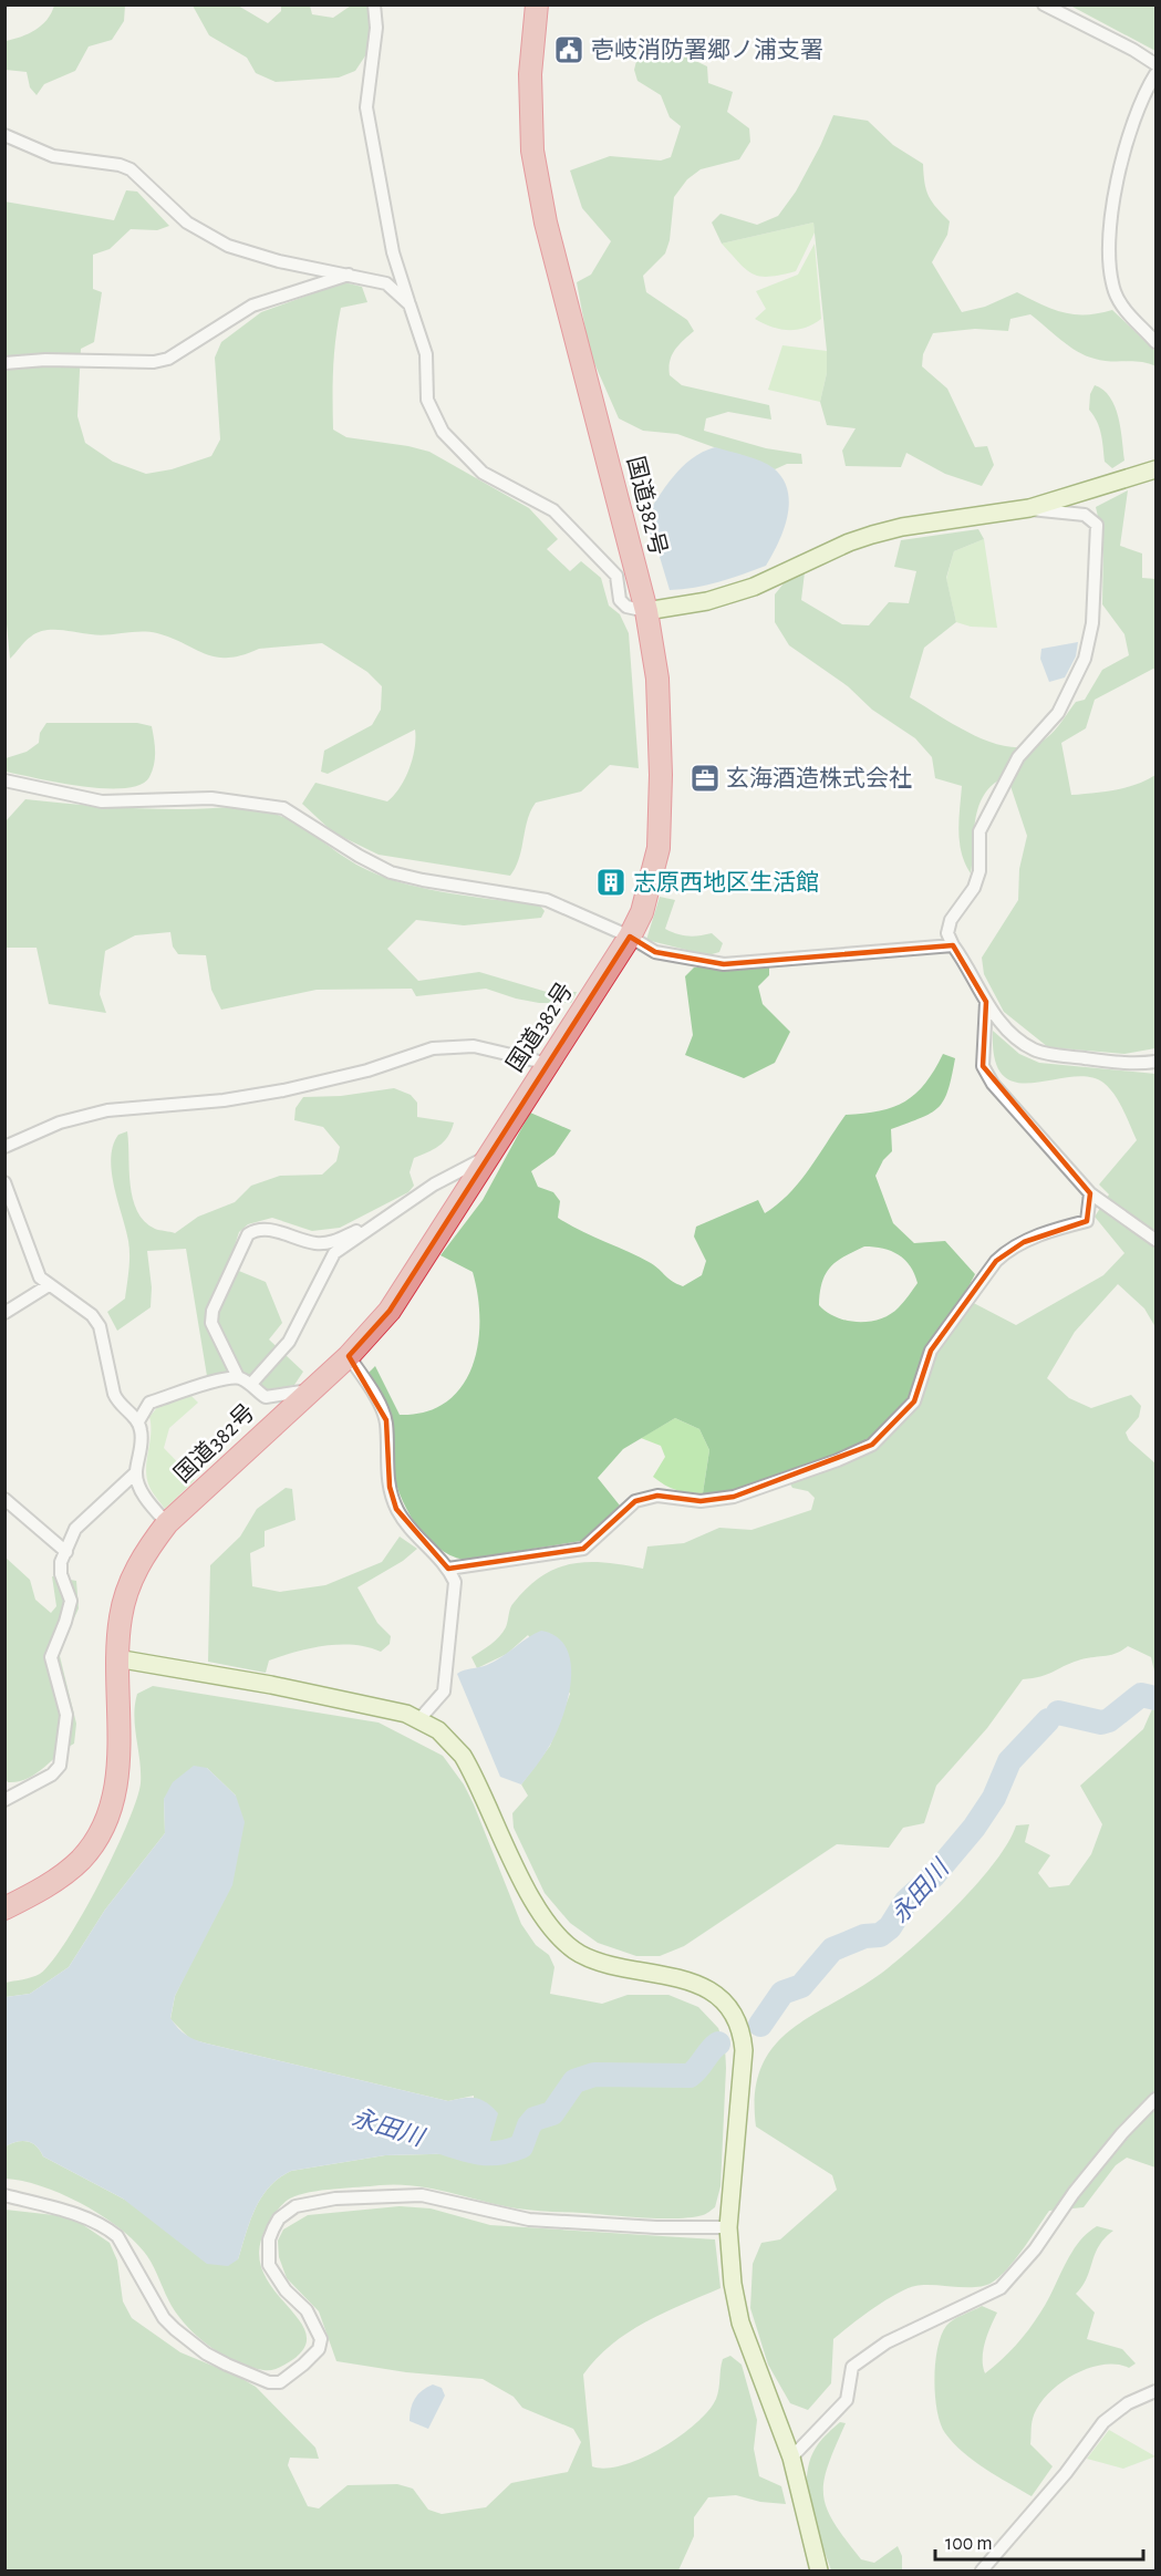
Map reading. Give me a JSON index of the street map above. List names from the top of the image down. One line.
{"streets":{"highway":["国道382号"]},"water":["永田川"],"places":{"public building":["壱岐消防署郷ノ浦支署"],"office":["玄海酒造株式会社"],"building":["志原西地区生活館"]},"scale_bar":"100 m"}
